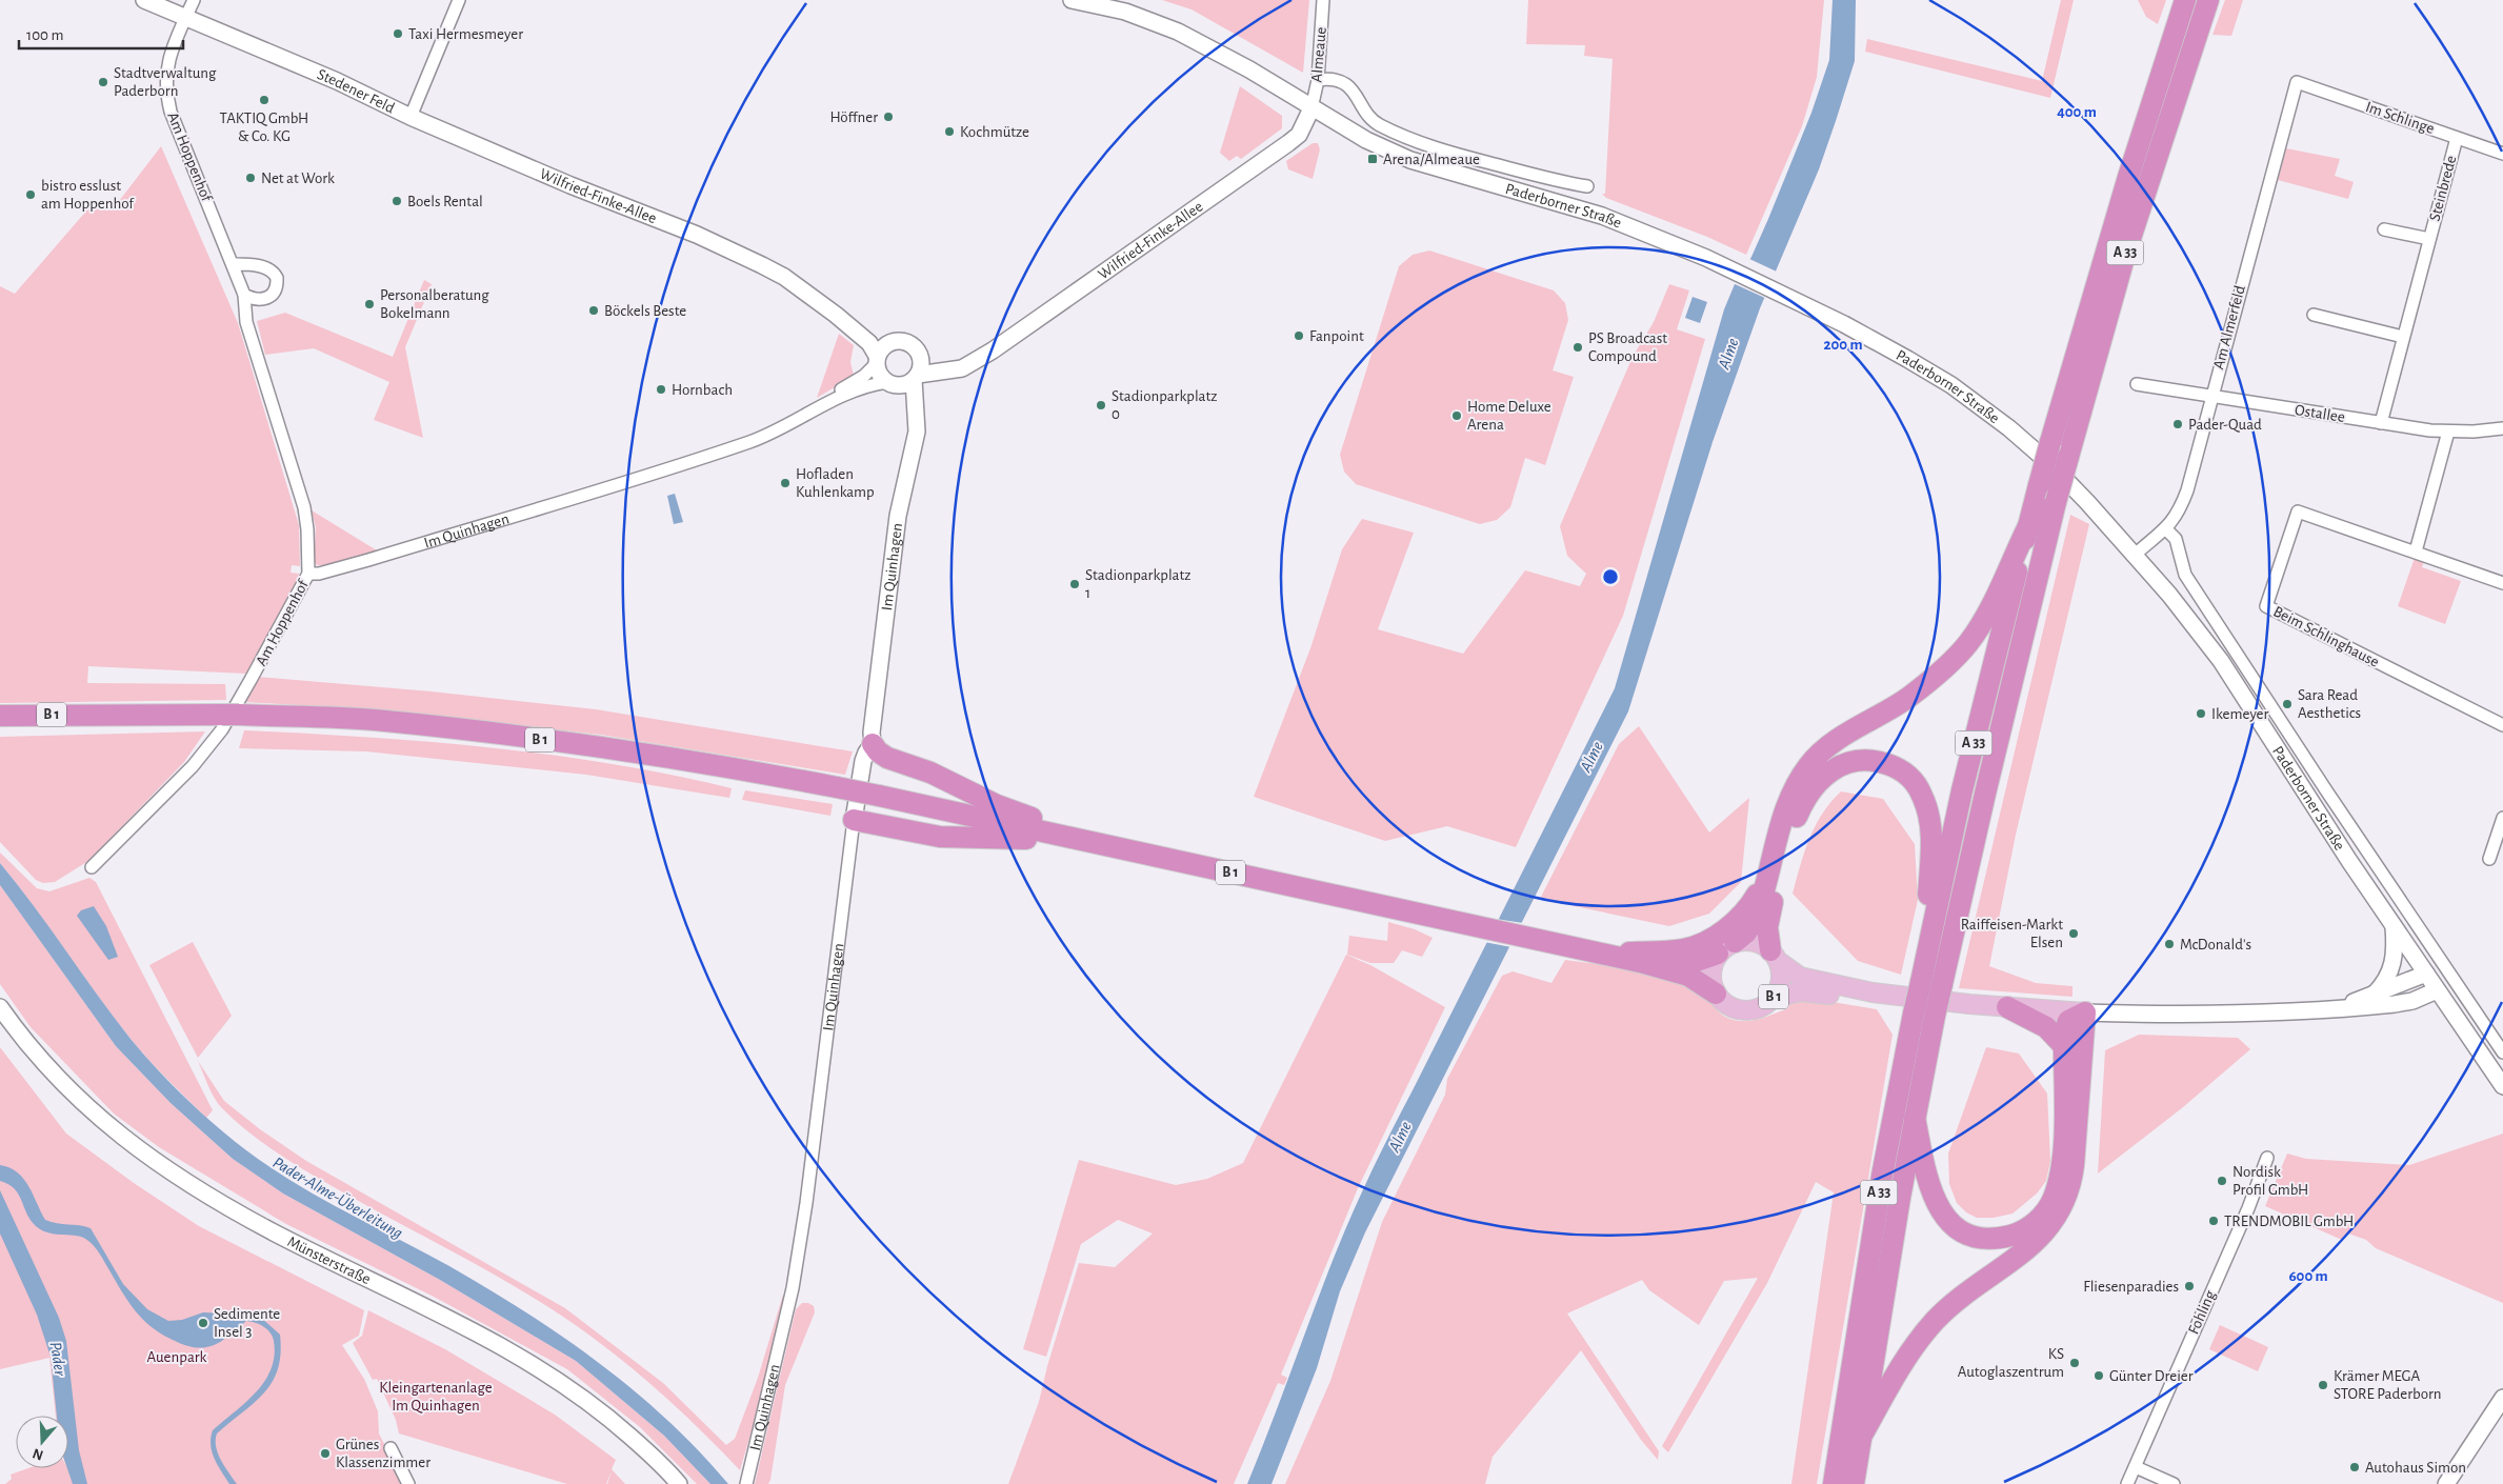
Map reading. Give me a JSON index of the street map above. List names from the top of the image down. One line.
{"streets":{"highway":["A 33","B 1"],"street":["Almeaue","Stedener Feld","Im Schlinge","Am Hoppenhof","Steinbrede","Wilfried-Finke-Allee","Paderborner Straße","Am Almerfeld","Ostallee","Im Quinhagen","Beim Schlinghause","Münsterstraße","Fohling"]},"crossings":[["Almeaue","Wilfried-Finke-Allee"],["Almeaue","Paderborner Straße"],["Stedener Feld","Am Hoppenhof"],["Stedener Feld","Wilfried-Finke-Allee"],["Im Schlinge","Steinbrede"],["Im Schlinge","Am Almerfeld"],["Am Hoppenhof","Im Quinhagen"],["Steinbrede","Ostallee"],["Wilfried-Finke-Allee","Paderborner Straße"],["Wilfried-Finke-Allee","Im Quinhagen"],["Paderborner Straße","Am Almerfeld"],["Am Almerfeld","Ostallee"],["Im Quinhagen","B 1"]],"water":["Alme","Pader-Alme-Überleitung","Pader"],"parks":["Auenpark","Kleingartenanlage Im Quinhagen"],"places":{"other":["Taxi Hermesmeyer","Stadtverwaltung Paderborn","TAKTIQ GmbH & Co. KG","Höffner","Kochmütze","Net at Work","bistro esslust am Hoppenhof","Boels Rental","Personalberatung Bokelmann","Böckels Beste","Fanpoint","PS Broadcast Compound","Hornbach","Stadionparkplatz 0","Home Deluxe Arena","Pader-Quad","Hofladen Kuhlenkamp","Stadionparkplatz 1","Sara Read Aesthetics","Ikemeyer","Raiffeisen-Markt Elsen","McDonald's","Nordisk Profil GmbH","TRENDMOBIL GmbH","Fliesenparadies","Sedimente Insel 3","KS Autoglaszentrum","Günter Dreier","Krämer MEGA STORE Paderborn","Grünes Klassenzimmer","Autohaus Simon"],"transit":["Arena/Almeaue"]},"scale_bar":"100 m","north":"bottom","rings":["400 m","200 m","600 m"]}
